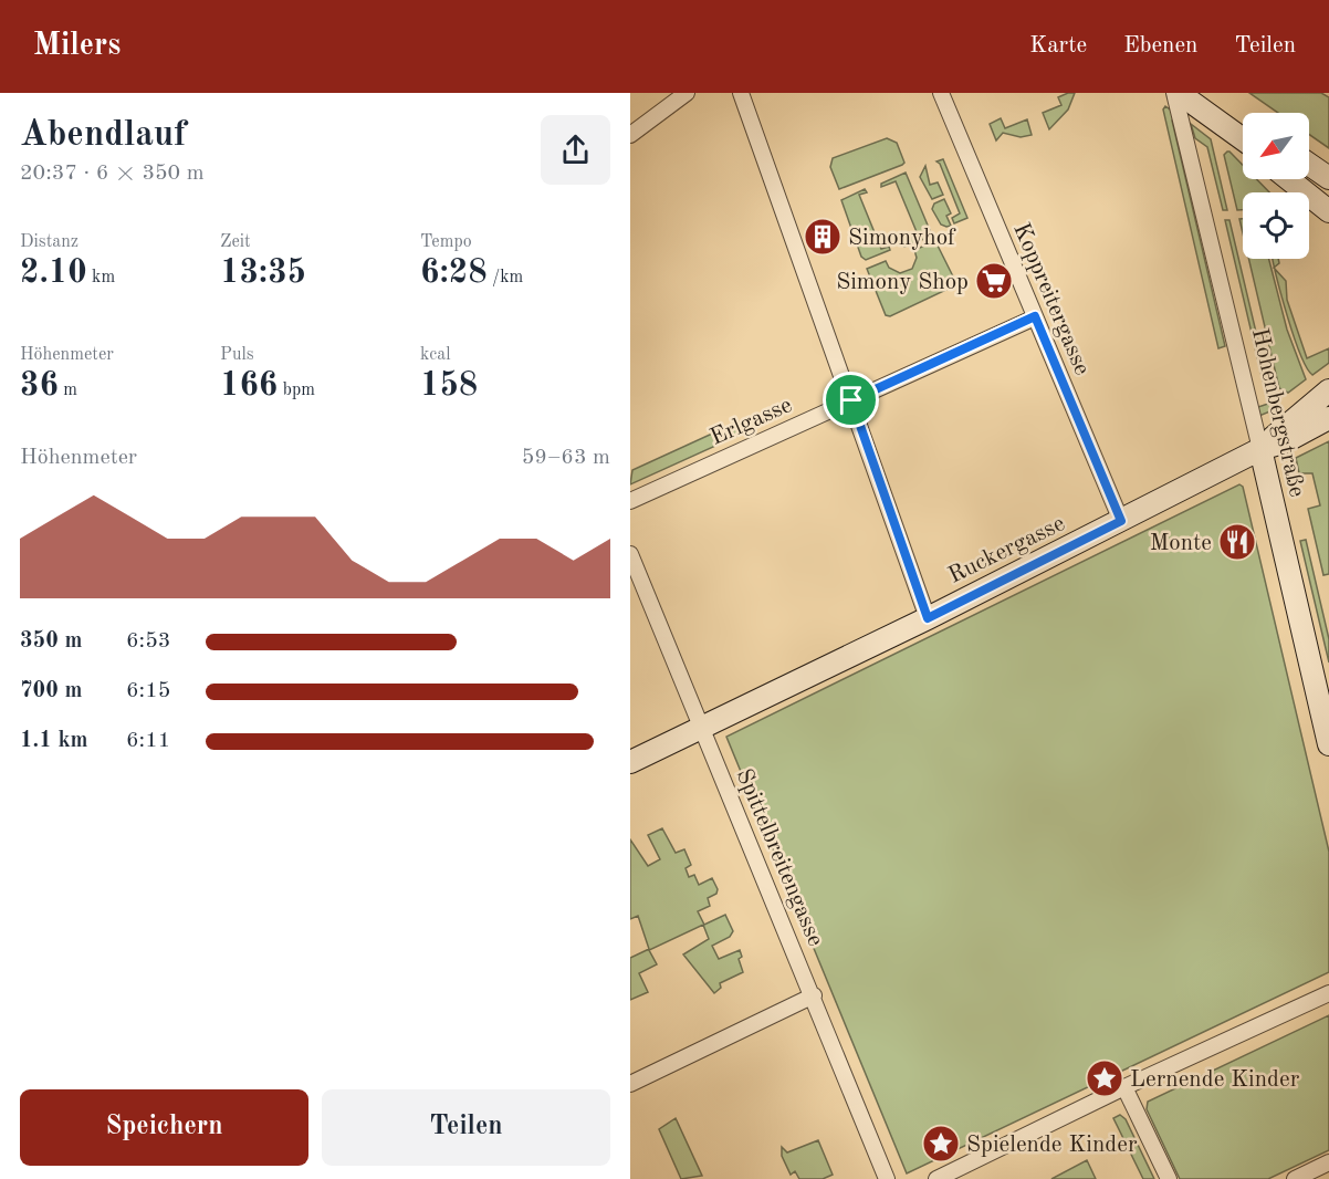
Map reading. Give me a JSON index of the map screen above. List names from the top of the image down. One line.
{"streets":{"main road":["Hohenbergstraße","Ruckergasse"],"street":["Koppreitergasse","Erlgasse","Spittelbreitengasse"]},"crossings":[["Koppreitergasse","Erlgasse"],["Koppreitergasse","Ruckergasse"],["Hohenbergstraße","Ruckergasse"],["Ruckergasse","Spittelbreitengasse"]],"places":{"building":["Simonyhof"],"supermarket":["Simony Shop"],"restaurant":["Monte"],"place":["Lernende Kinder","Spielende Kinder"]},"north":"bottom left","page":{"header":"Milers","nav":["Karte","Ebenen","Teilen"],"heading":["Abendlauf","20:37 · 6 × 350 m"],"stats":[["Distanz","2.10 km"],["Zeit","13:35"],["Tempo","6:28 /km"],["Höhenmeter","36 m"],["Puls","166 bpm"],["kcal","158"]],"chart":["Höhenmeter","59–63 m"],"list":[{"name":"350 m","note":"6:53"},{"name":"700 m","note":"6:15"},{"name":"1.1 km","note":"6:11"}],"buttons":["Speichern","Teilen"]}}
